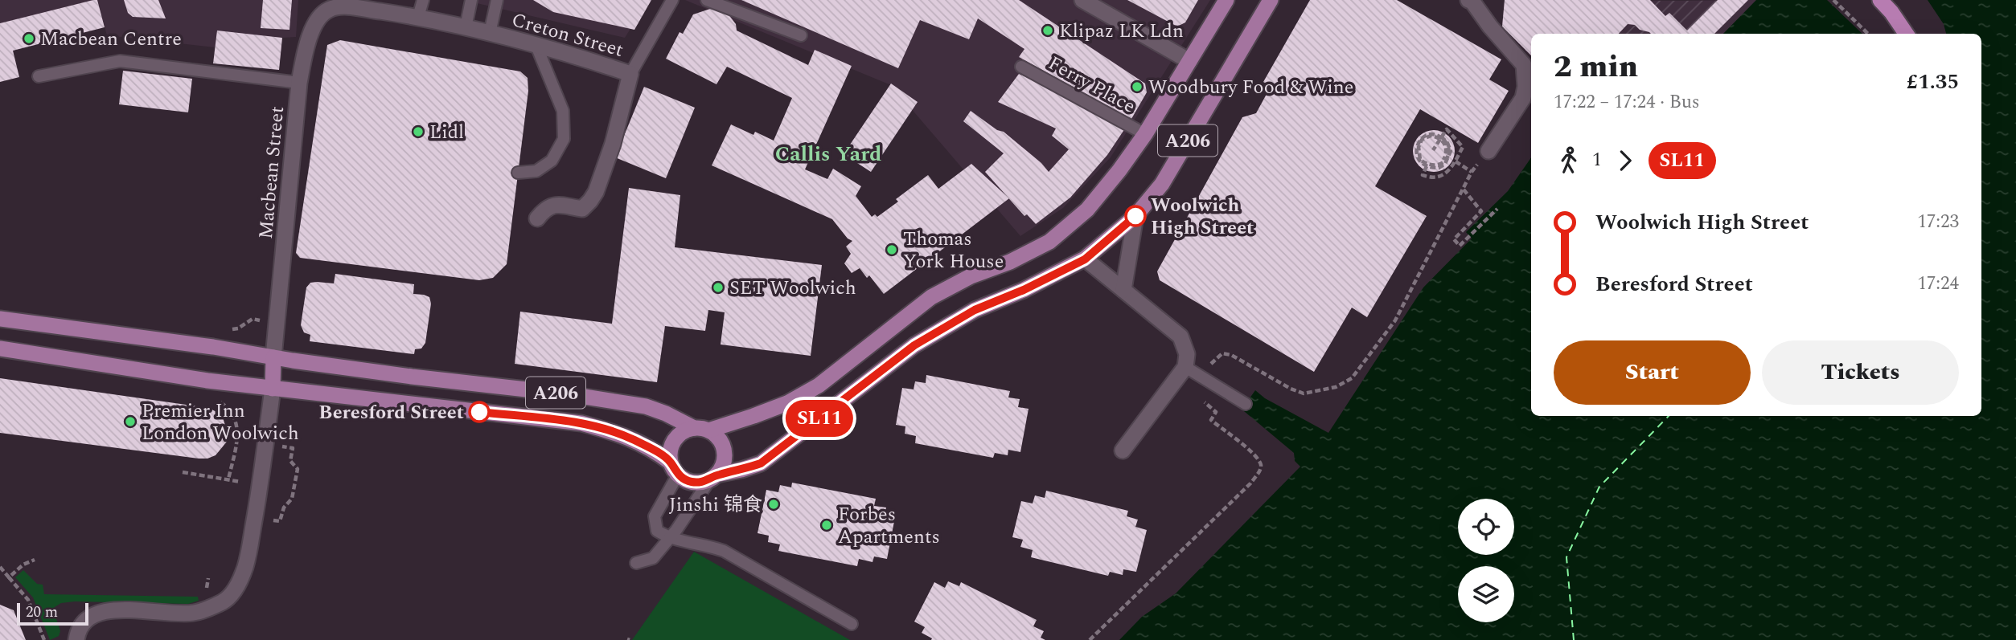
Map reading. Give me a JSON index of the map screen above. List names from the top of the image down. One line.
{"streets":{"main road":["A206"],"street":["Creton Street","Macbean Street"],"lane":["Ferry Place"]},"crossings":[["Creton Street","Macbean Street"],["Ferry Place","A206"],["A206","Macbean Street"]],"districts":["Callis Yard"],"places":["Klipaz LK Ldn","Macbean Centre","Woodbury Food & Wine","Lidl","Woolwich High Street","Thomas York House","SET Woolwich","Beresford Street","Premier Inn London Woolwich","Jinshi 锦食","Forbes Apartments"],"lines":["bus line SL11"],"scale_bar":"20 m","page":{"on_map":"SL11","heading":["2 min","17:22 – 17:24 · Bus","£1.35"],"legs":["1","SL11"],"list":[{"name":"Woolwich High Street","value":"17:23"},{"name":"Beresford Street","value":"17:24"}],"buttons":["Start","Tickets"],"scale":"20 m"}}
